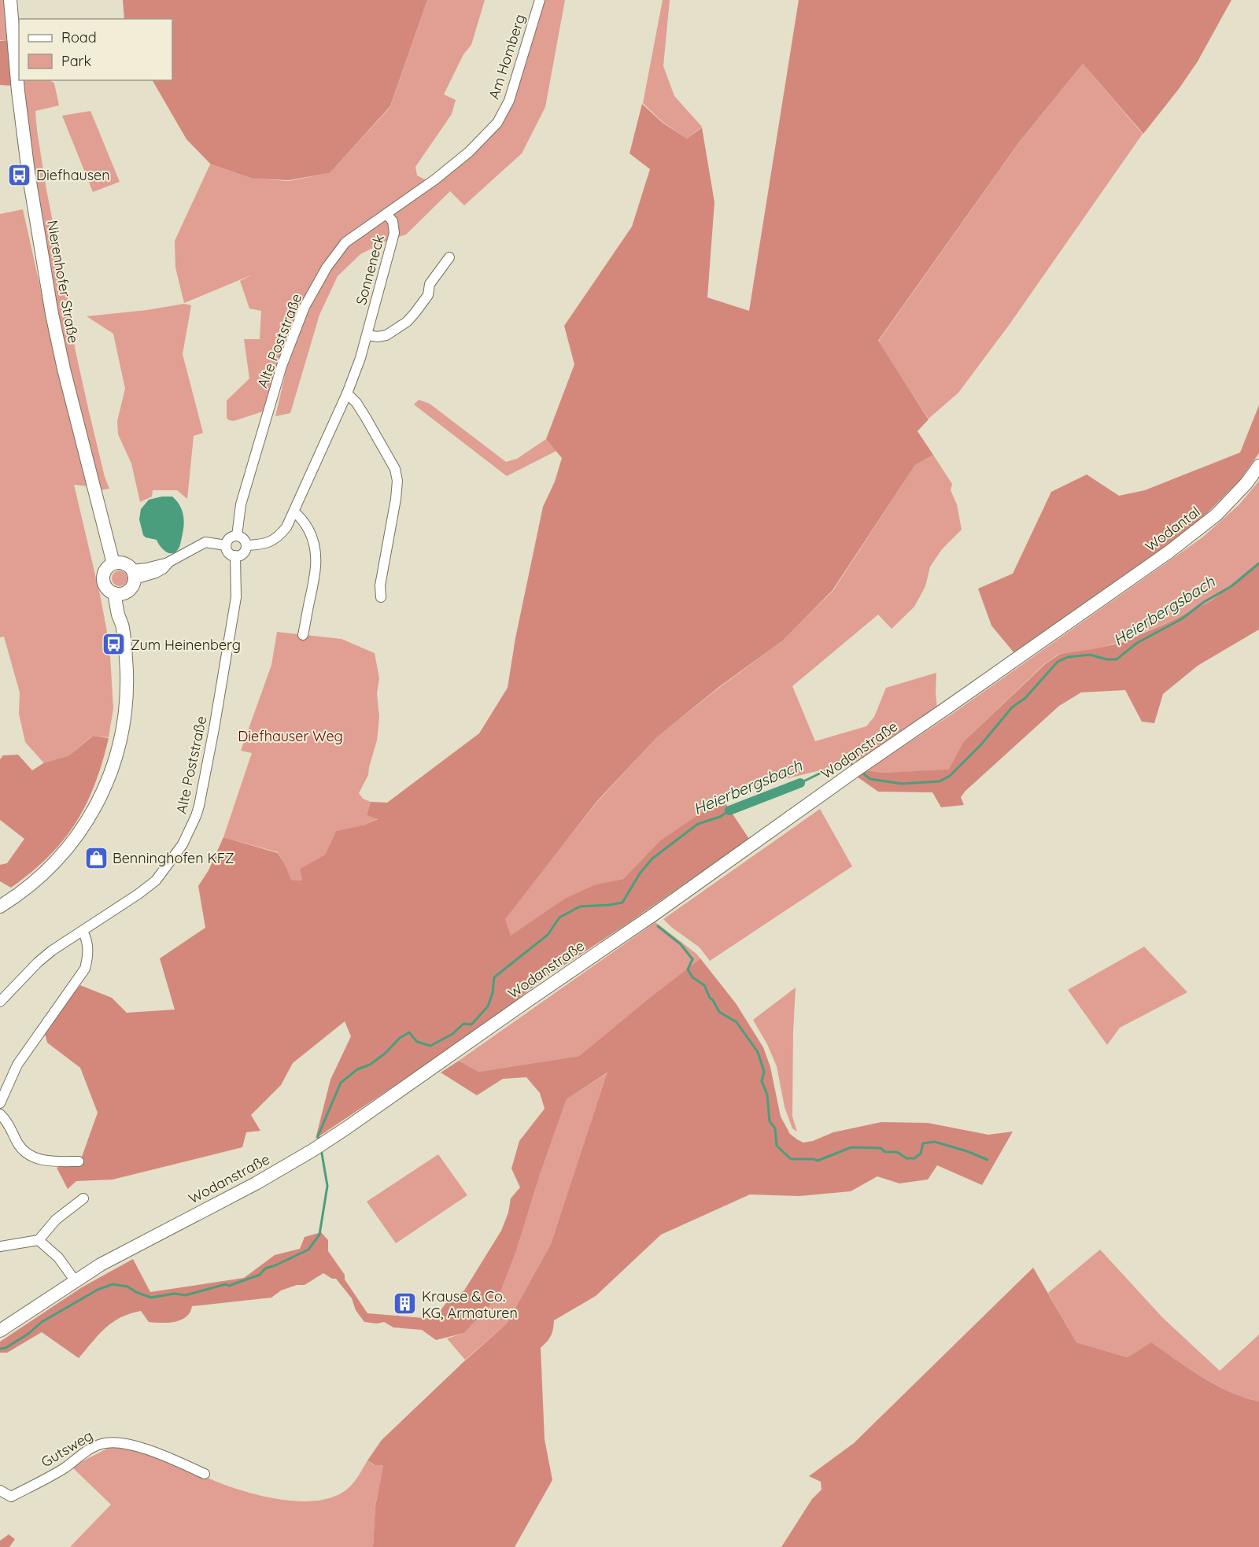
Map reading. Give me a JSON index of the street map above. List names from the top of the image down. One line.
{"streets":{"main road":["Nierenhofer Straße","Wodantal","Wodanstraße"],"street":["Am Homberg","Sonneneck","Alte Poststraße","Gutsweg"]},"crossings":[["Am Homberg","Alte Poststraße"],["Sonneneck","Alte Poststraße"],["Wodantal","Wodanstraße"]],"water":["Heierbergsbach"],"parks":["Diefhauser Weg"],"places":{"bus stop":["Diefhausen","Zum Heinenberg"],"shop":["Benninghofen KFZ"],"building":["Krause & Co. KG, Armaturen"]},"legend":["Road","Park"]}
